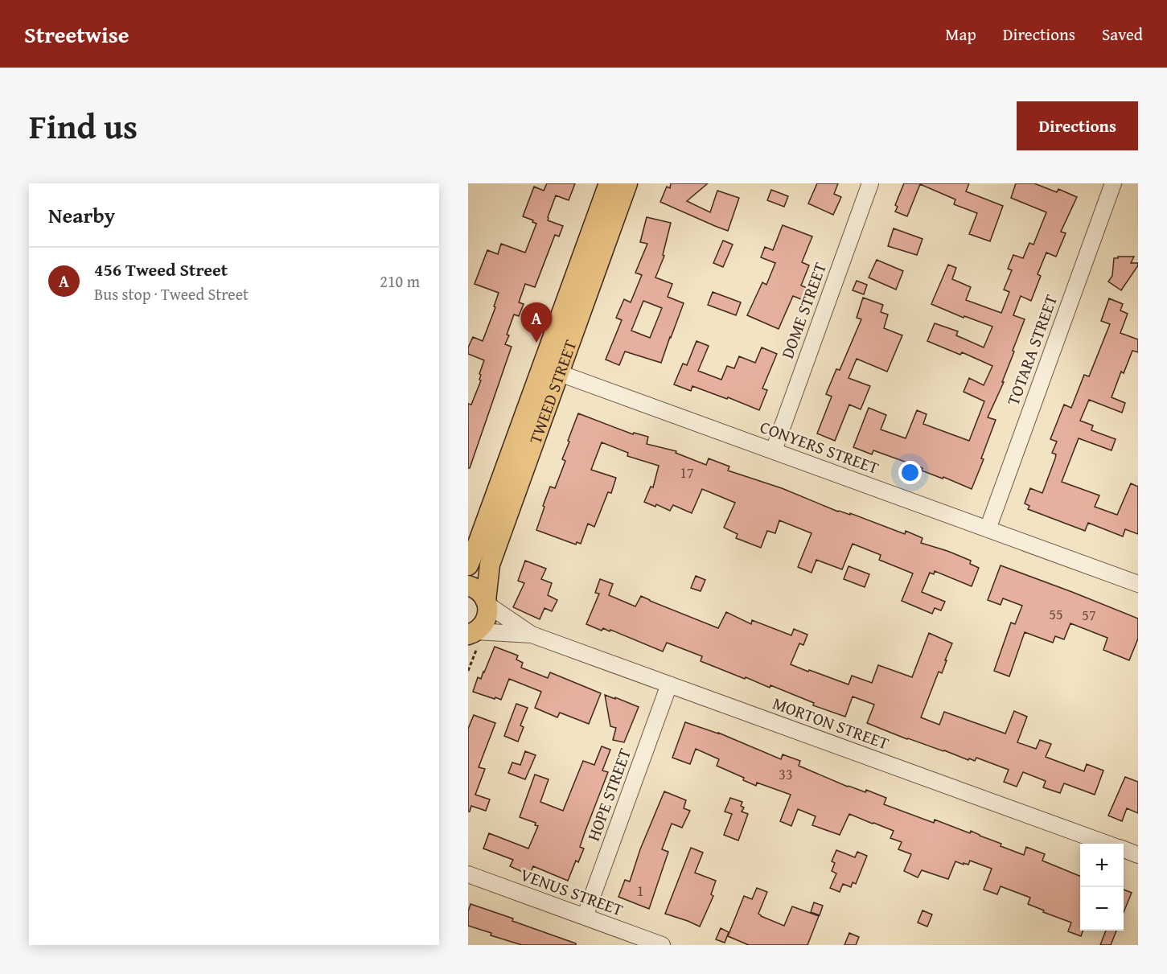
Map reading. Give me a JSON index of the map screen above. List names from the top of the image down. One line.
{"streets":{"main road":["TWEED STREET"],"street":["DOME STREET","TOTARA STREET","CONYERS STREET","MORTON STREET","HOPE STREET","VENUS STREET"]},"crossings":[["DOME STREET","CONYERS STREET"],["TOTARA STREET","CONYERS STREET"],["TWEED STREET","CONYERS STREET"],["TWEED STREET","MORTON STREET"],["MORTON STREET","HOPE STREET"],["HOPE STREET","VENUS STREET"]],"house_numbers":["17","55","57","33","1"],"page":{"header":"Streetwise","nav":["Map","Directions","Saved"],"title":"Find us","buttons":"Directions","heading":"Nearby","list":[{"mark":"A","name":"456 Tweed Street","note":"Bus stop · Tweed Street","value":"210 m"}],"pins":"A","map_buttons":["+","−"]}}
